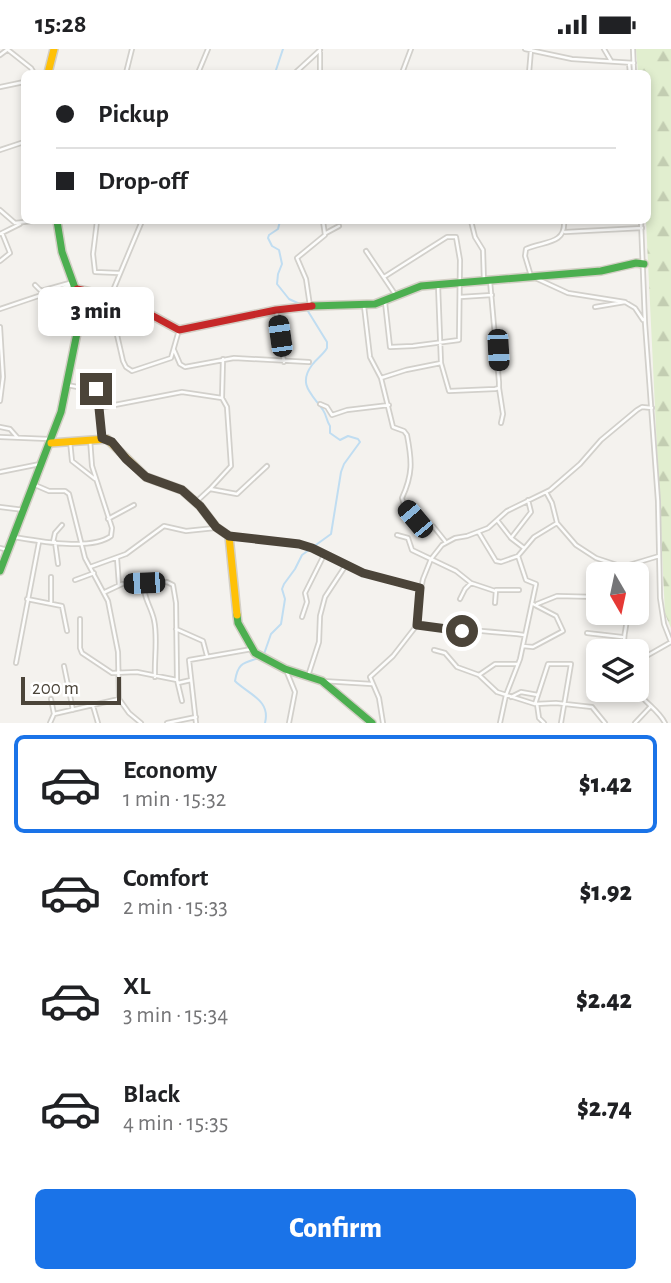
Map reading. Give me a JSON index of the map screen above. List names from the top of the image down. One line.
{"scale_bar":"200 m","north":"bottom","page":{"status":"15:28","banner":["Pickup","Drop-off"],"bubble":"3 min","scale":"200 m","list":[{"name":"Economy","note":"1 min · 15:32","value":"$1.42"},{"name":"Comfort","note":"2 min · 15:33","value":"$1.92"},{"name":"XL","note":"3 min · 15:34","value":"$2.42"},{"name":"Black","note":"4 min · 15:35","value":"$2.74"}],"buttons":"Confirm"}}
